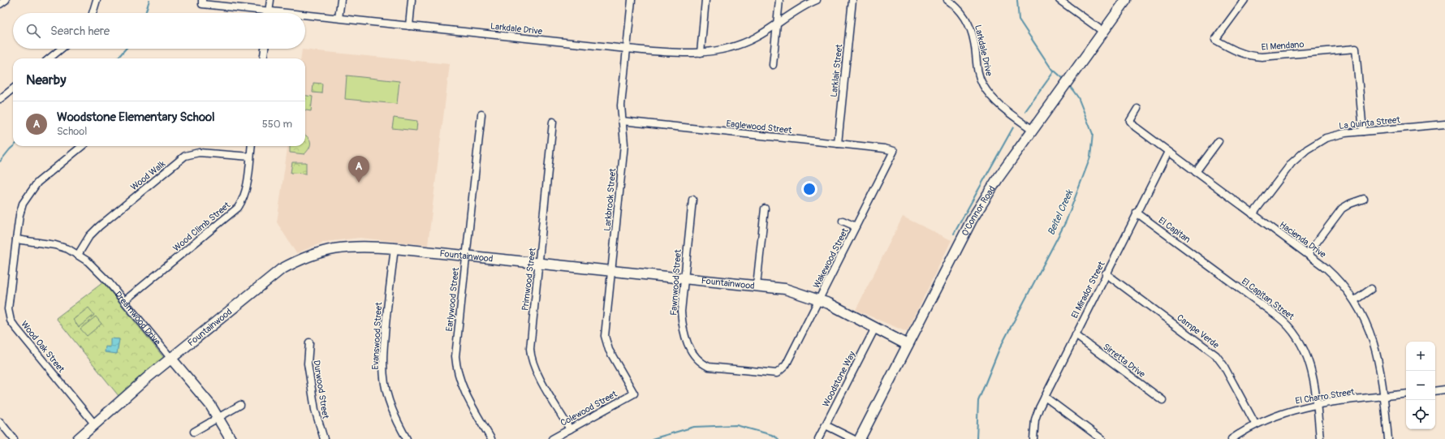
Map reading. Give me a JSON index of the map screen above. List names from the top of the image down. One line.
{"streets":{"street":["Larkdale Drive","El Mendano","Larklair Street","La Quinta Street","Eaglewood Street","Wood Walk","Larkbrook Street","O'Connor Road","Wood Climb Street","El Capitan","Hacienda Drive","Fountainwood","Wakewood Street","Primwood Street","Fawnwood Street","El Mirador Street","El Capitan Street","Earlywood Street","Dreamwood Drive","Campe Verde","Evanswood Street","Wood Oak Street","Sirretta Drive","Woodstone Way","Durwood Street","El Charro Street","Colewood Street"]},"crossings":[["Larkdale Drive","Larkbrook Street"],["Larkdale Drive","O'Connor Road"],["El Mendano","La Quinta Street"],["Larklair Street","Eaglewood Street"],["La Quinta Street","Hacienda Drive"],["Eaglewood Street","Larkbrook Street"],["Eaglewood Street","Wakewood Street"],["Wood Walk","Wood Climb Street"],["Wood Walk","Dreamwood Drive"],["Larkbrook Street","Fountainwood"],["Larkbrook Street","Colewood Street"],["O'Connor Road","Fountainwood"],["Wood Climb Street","Dreamwood Drive"],["El Capitan","El Mirador Street"],["El Capitan","El Capitan Street"],["Hacienda Drive","El Mirador Street"],["Hacienda Drive","El Charro Street"],["Fountainwood","Wakewood Street"],["Fountainwood","Primwood Street"],["Fountainwood","Fawnwood Street"],["Fountainwood","Earlywood Street"],["Fountainwood","Dreamwood Drive"],["Fountainwood","Evanswood Street"],["Fountainwood","Wood Oak Street"],["Fountainwood","Woodstone Way"],["Wakewood Street","Fawnwood Street"],["Primwood Street","Colewood Street"],["El Mirador Street","Campe Verde"],["El Mirador Street","Sirretta Drive"],["El Capitan Street","El Charro Street"],["Dreamwood Drive","Wood Oak Street"],["Campe Verde","El Charro Street"]],"water":["Beitel Creek"],"page":{"search":"Search here","heading":"Nearby","list":[{"mark":"A","name":"Woodstone Elementary School","note":"School","value":"550 m"}],"pins":"A","map_buttons":["+","−"]}}
